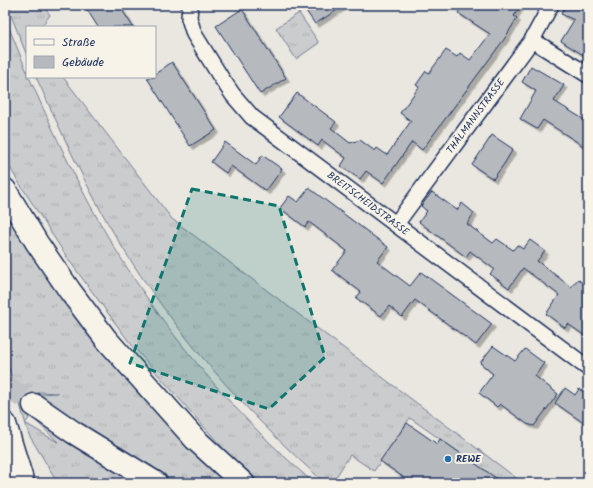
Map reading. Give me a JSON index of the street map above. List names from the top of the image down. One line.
{"streets":{"street":["THÄLMANNSTRASSE","BREITSCHEIDSTRASSE"]},"crossings":[["THÄLMANNSTRASSE","BREITSCHEIDSTRASSE"]],"places":["REWE"],"legend":["Straße","Gebäude"]}
